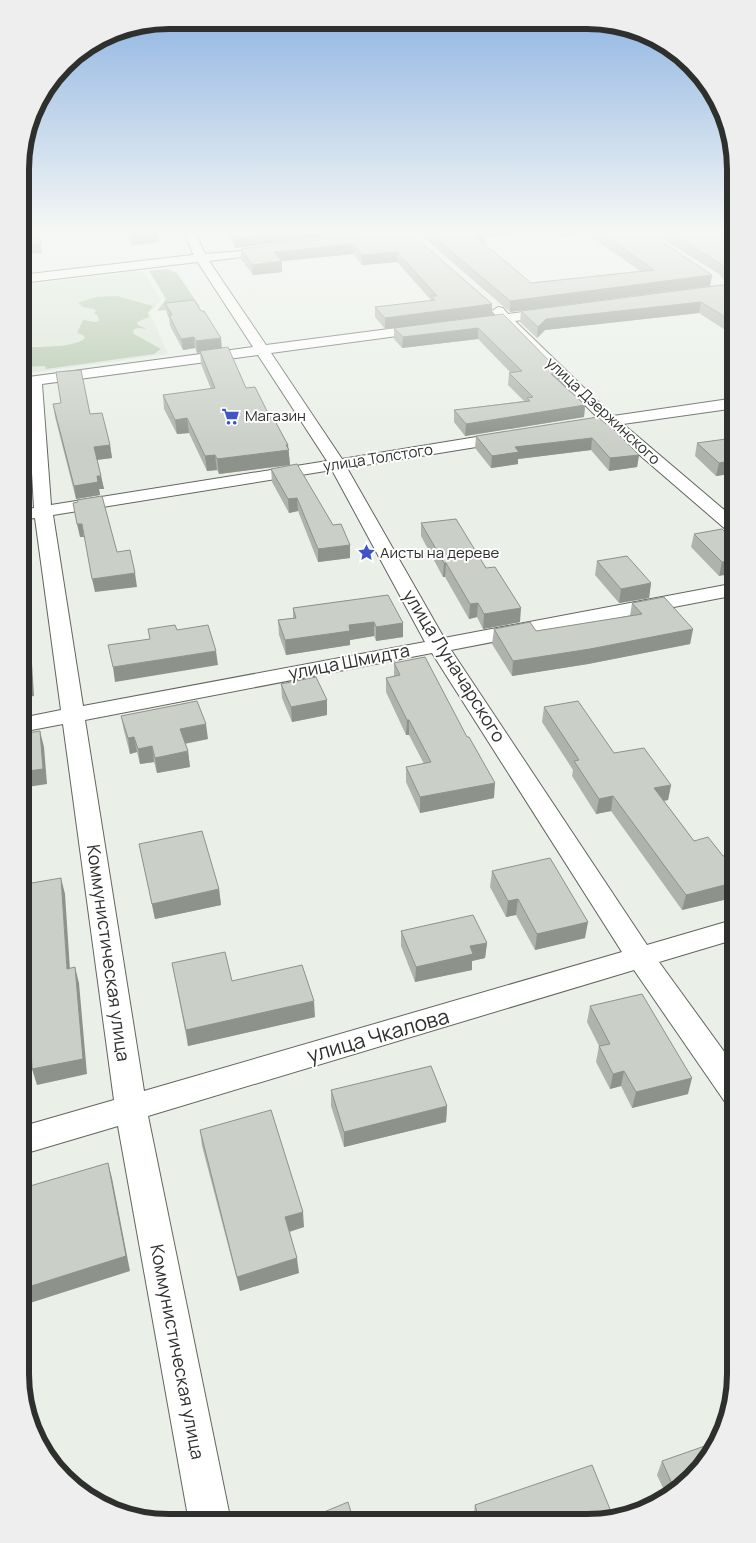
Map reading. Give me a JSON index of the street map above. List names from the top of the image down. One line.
{"streets":{"street":["улица Дзержинского","улица Толстого","улица Шмидта","улица Луначарского","Коммунистическая улица","улица Чкалова"]},"crossings":[["улица Толстого","улица Луначарского"],["улица Толстого","Коммунистическая улица"],["улица Шмидта","улица Луначарского"],["улица Шмидта","Коммунистическая улица"],["улица Луначарского","улица Чкалова"],["Коммунистическая улица","улица Чкалова"]],"places":{"supermarket":["Магазин"],"place":["Аисты на дереве"]}}
